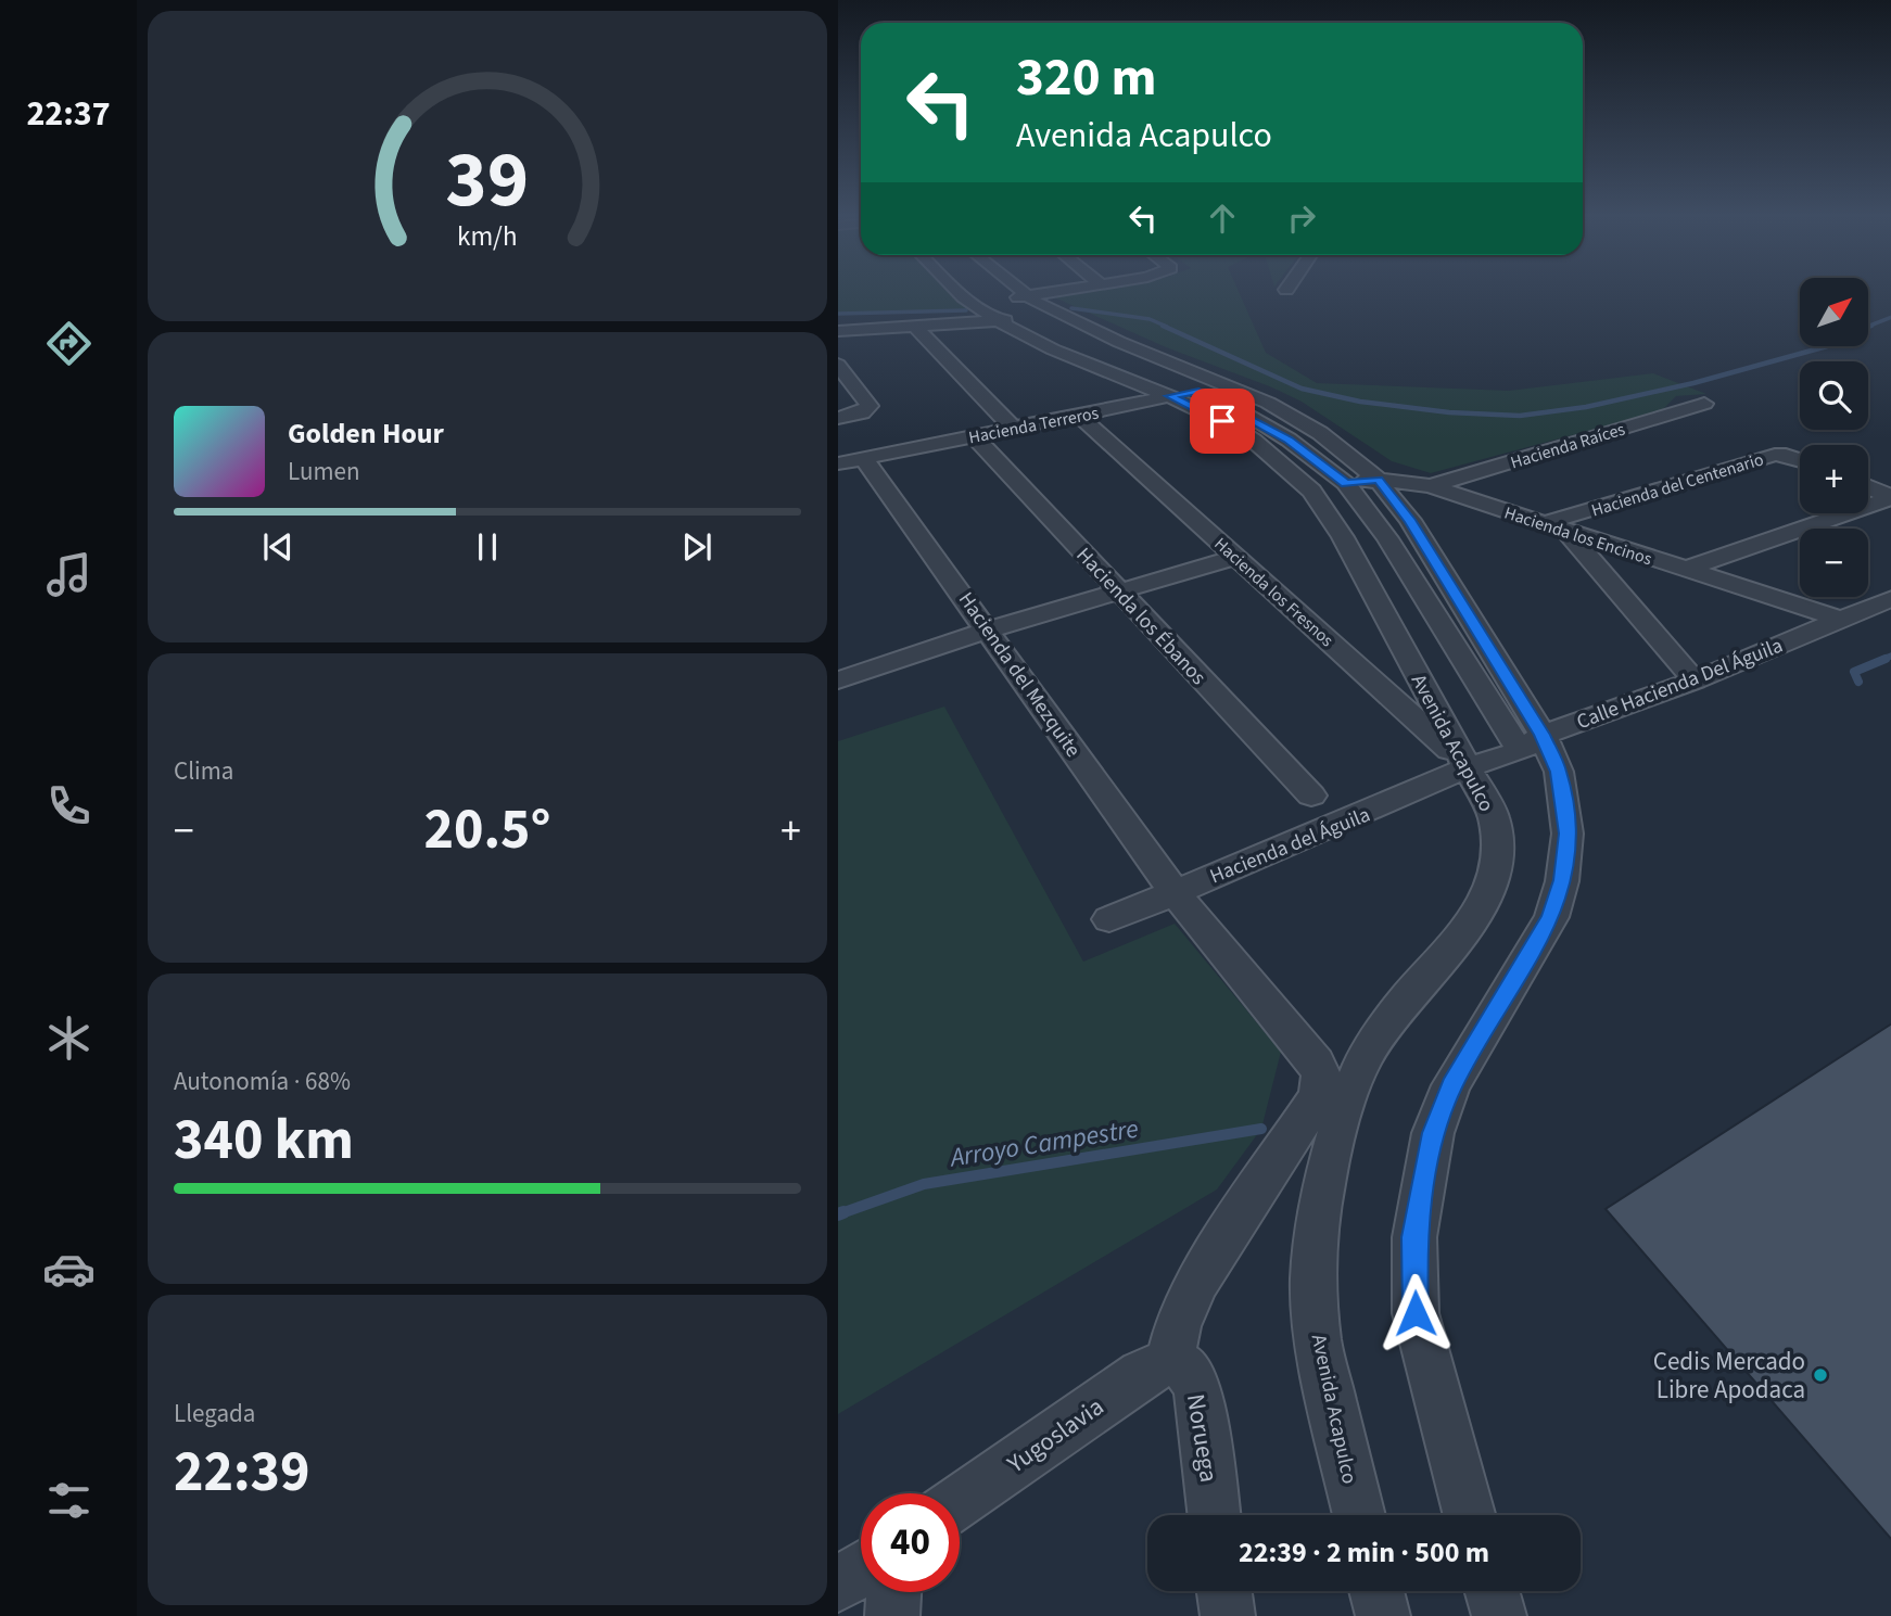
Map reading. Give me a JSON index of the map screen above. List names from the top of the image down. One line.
{"streets":{"street":["Hacienda Terreros","Hacienda Raíces","Hacienda del Centenario","Hacienda los Encinos","Hacienda los Fresnos","Hacienda los Ébanos","Hacienda del Mezquite","Calle Hacienda Del Águila","Avenida Acapulco","Hacienda del Águila","Yugoslavia","Noruega"]},"crossings":[["Hacienda Terreros","Hacienda los Fresnos"],["Hacienda Terreros","Hacienda los Ébanos"],["Hacienda Terreros","Hacienda del Mezquite"],["Hacienda Terreros","Avenida Acapulco"],["Hacienda Raíces","Hacienda los Encinos"],["Hacienda del Centenario","Hacienda los Encinos"],["Hacienda los Encinos","Calle Hacienda Del Águila"],["Hacienda los Encinos","Avenida Acapulco"],["Hacienda los Fresnos","Calle Hacienda Del Águila"],["Hacienda los Fresnos","Avenida Acapulco"],["Hacienda los Fresnos","Hacienda del Águila"],["Hacienda del Mezquite","Hacienda del Águila"],["Hacienda del Mezquite","Yugoslavia"],["Hacienda del Mezquite","Noruega"],["Calle Hacienda Del Águila","Avenida Acapulco"],["Calle Hacienda Del Águila","Hacienda del Águila"],["Avenida Acapulco","Hacienda del Águila"],["Yugoslavia","Noruega"]],"water":["Arroyo Campestre"],"places":["Cedis Mercado Libre Apodaca"],"north":"top right","page":{"tabs":"22:37","turn":["320 m","Avenida Acapulco"],"map_buttons":["+","−"],"song":["Golden Hour","Lumen"],"tile":["Clima",["Autonomía · 68%","340 km"],["Llegada","22:39"]],"heat":["−","20.5°","+"],"limit":"40","trip":"22:39 · 2 min · 500 m","gauge":["39","km/h"]}}
